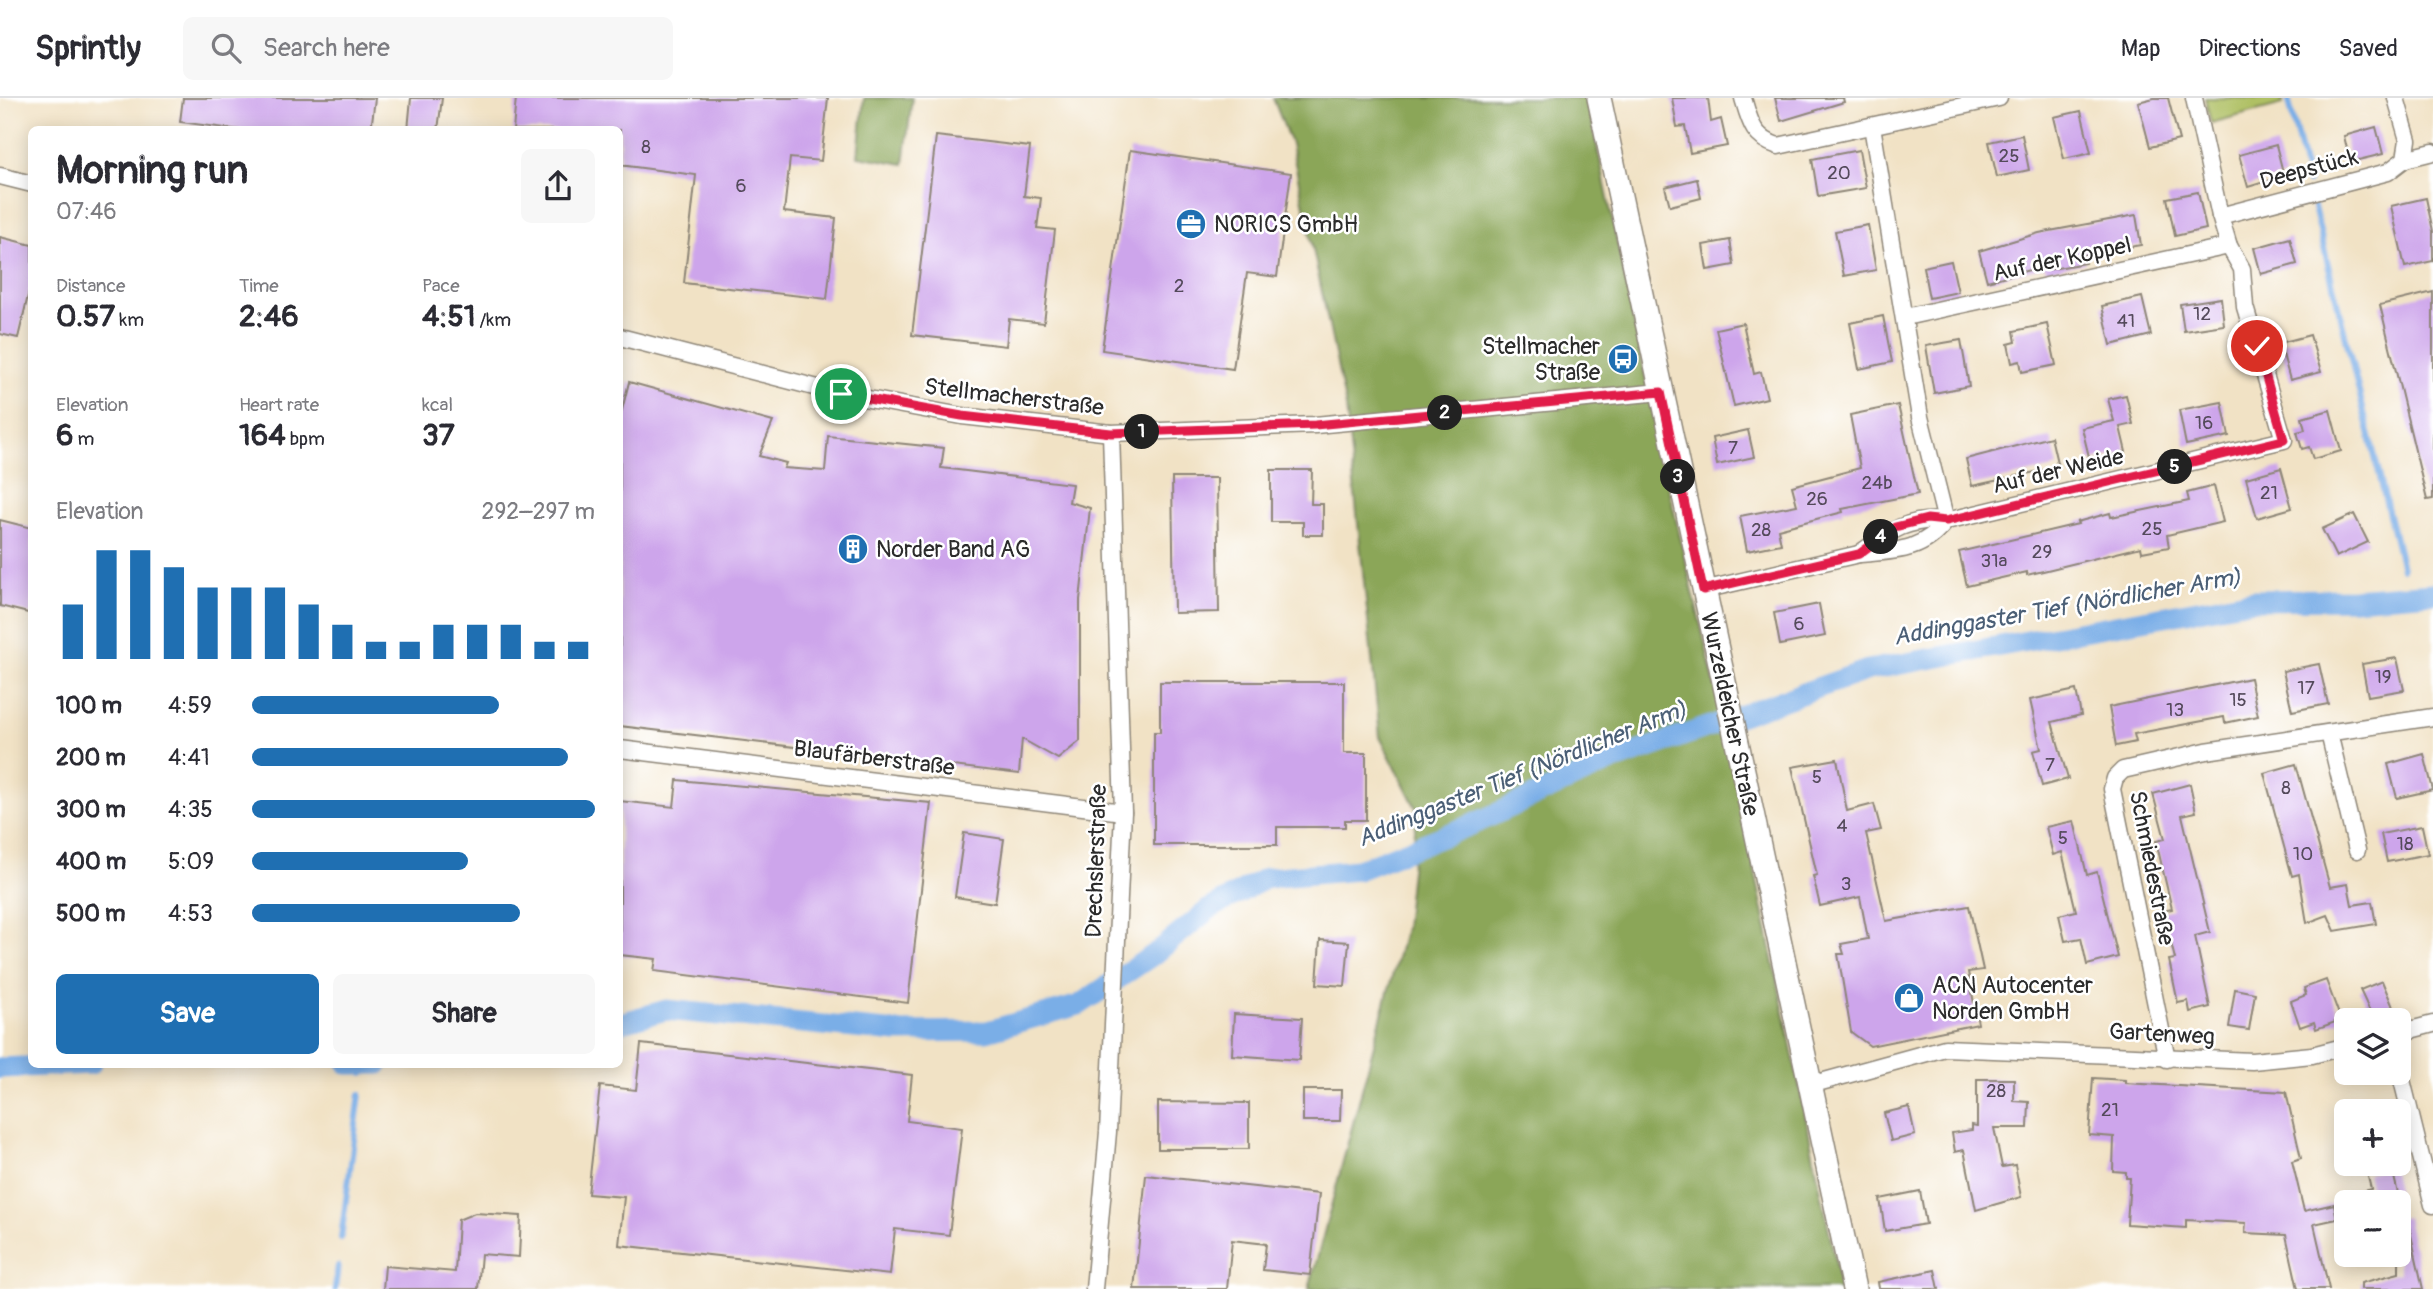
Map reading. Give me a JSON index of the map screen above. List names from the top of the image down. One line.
{"streets":{"main road":["Wurzeldeicher Straße"],"street":["Deepstück","Auf der Koppel","Stellmacherstraße","Auf der Weide","Blaufärberstraße","Drechslerstraße","Schmiedestraße","Gartenweg"]},"crossings":[["Deepstück","Auf der Weide"],["Auf der Koppel","Auf der Weide"],["Stellmacherstraße","Wurzeldeicher Straße"],["Stellmacherstraße","Drechslerstraße"],["Auf der Weide","Wurzeldeicher Straße"],["Wurzeldeicher Straße","Gartenweg"],["Blaufärberstraße","Drechslerstraße"],["Schmiedestraße","Gartenweg"]],"water":["Addinggaster Tief (Nördlicher Arm)"],"places":{"office":["NORICS GmbH"],"bus stop":["Stellmacher Straße"],"building":["Norder Band AG"],"shop":["ACN Autocenter Norden GmbH"]},"house_numbers":["8","25","20","6","2","12","41","16","7","24b","21","26","25","28","29","31a","6","19","17","15","13","7","5","8","4","5","18","10","3","28","21"],"page":{"header":"Sprintly","search":"Search here","nav":["Map","Directions","Saved"],"heading":["Morning run","07:46"],"stats":[["Distance","0.57 km"],["Time","2:46"],["Pace","4:51 /km"],["Elevation","6 m"],["Heart rate","164 bpm"],["kcal","37"]],"pins":["2","1","5","3","4"],"chart":["Elevation","292–297 m"],"list":[{"name":"100 m","note":"4:59"},{"name":"200 m","note":"4:41"},{"name":"300 m","note":"4:35"},{"name":"400 m","note":"5:09"},{"name":"500 m","note":"4:53"}],"buttons":["Save","Share"],"map_buttons":["+","−"]}}
